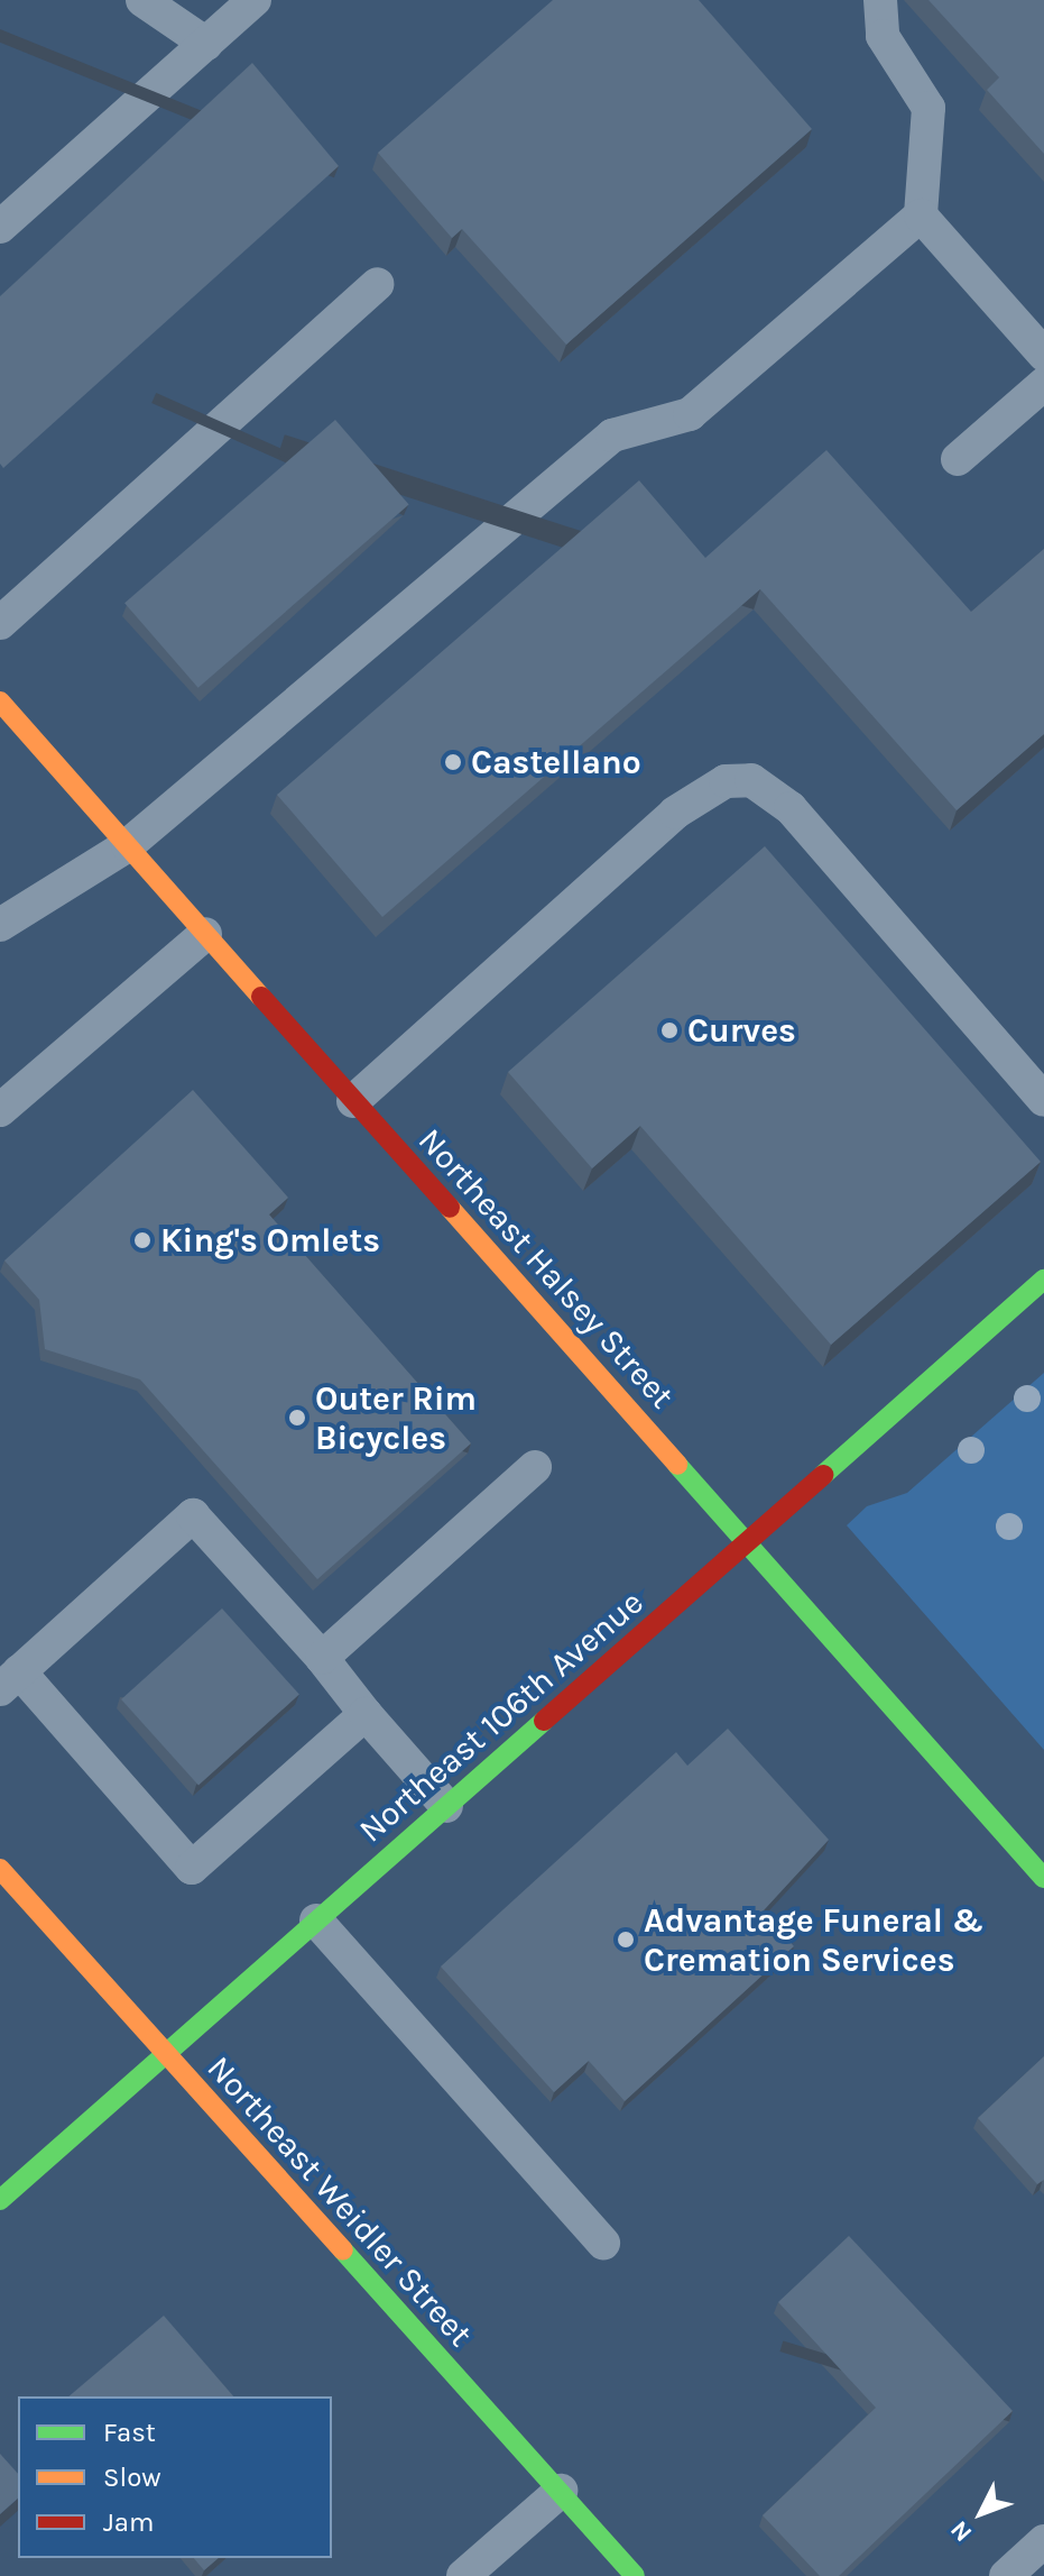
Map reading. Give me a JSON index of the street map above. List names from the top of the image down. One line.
{"streets":{"main road":["Northeast Halsey Street","Northeast 106th Avenue","Northeast Weidler Street"]},"crossings":[["Northeast Halsey Street","Northeast 106th Avenue"],["Northeast 106th Avenue","Northeast Weidler Street"]],"places":["Castellano","Curves","King's Omlets","Outer Rim Bicycles","Advantage Funeral & Cremation Services"],"legend":["Fast","Slow","Jam"],"north":"bottom left"}
